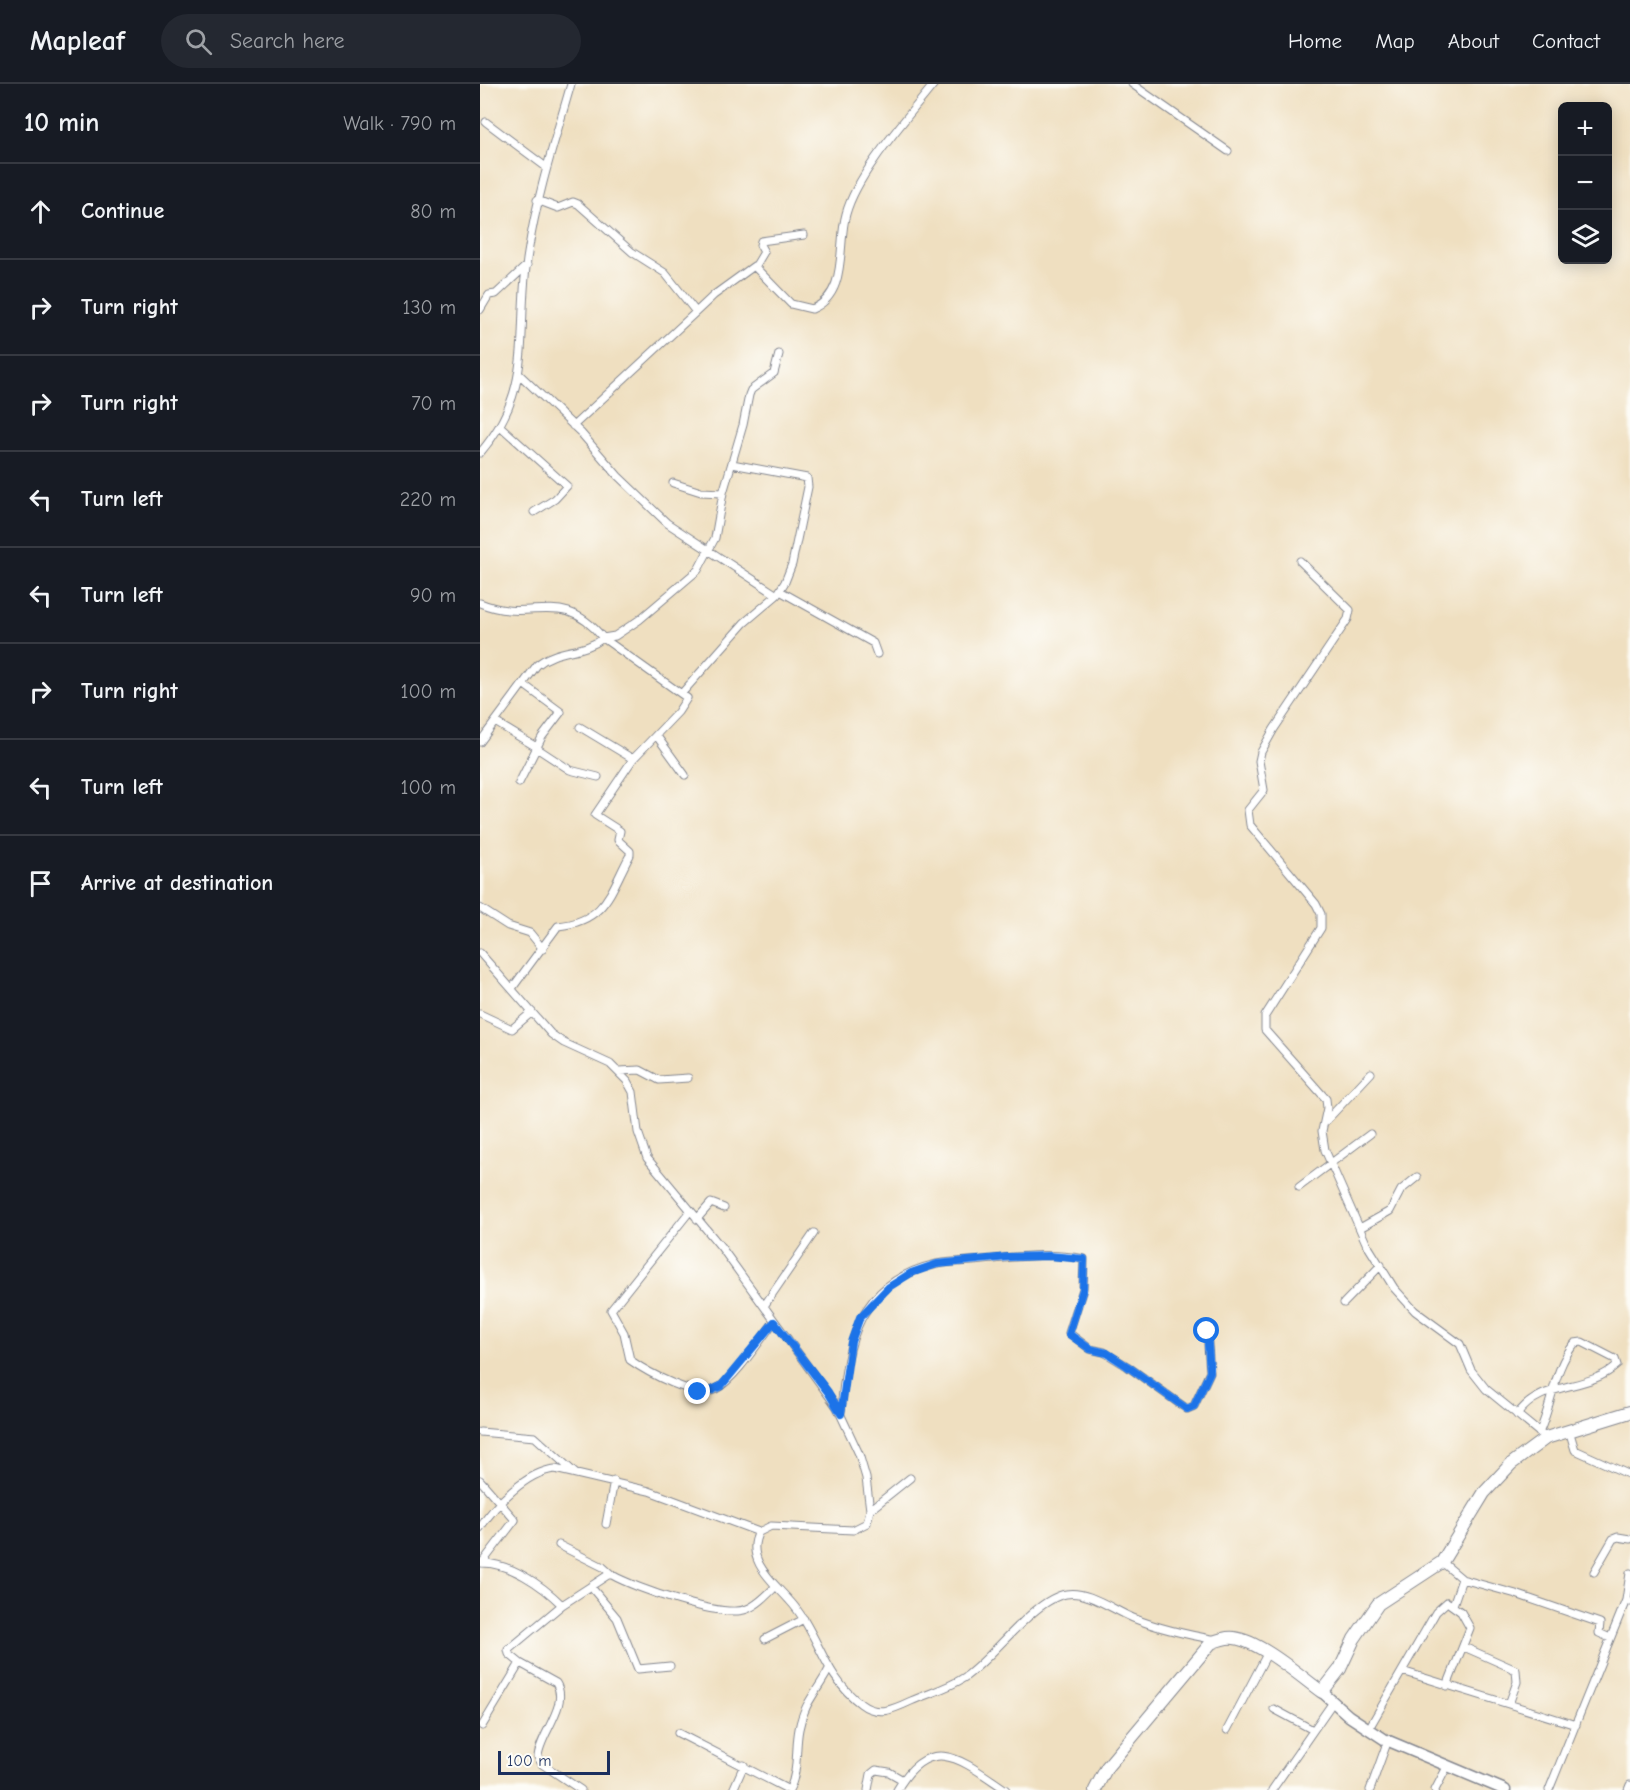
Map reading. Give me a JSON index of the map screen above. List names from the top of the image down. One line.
{"scale_bar":"100 m","page":{"header":"Mapleaf","search":"Search here","nav":["Home","Map","About","Contact"],"heading":["10 min","Walk · 790 m"],"map_buttons":["+","−"],"list":[["Continue","80 m"],["Turn right","130 m"],["Turn right","70 m"],["Turn left","220 m"],["Turn left","90 m"],["Turn right","100 m"],["Turn left","100 m"],"Arrive at destination"],"scale":"100 m"}}
